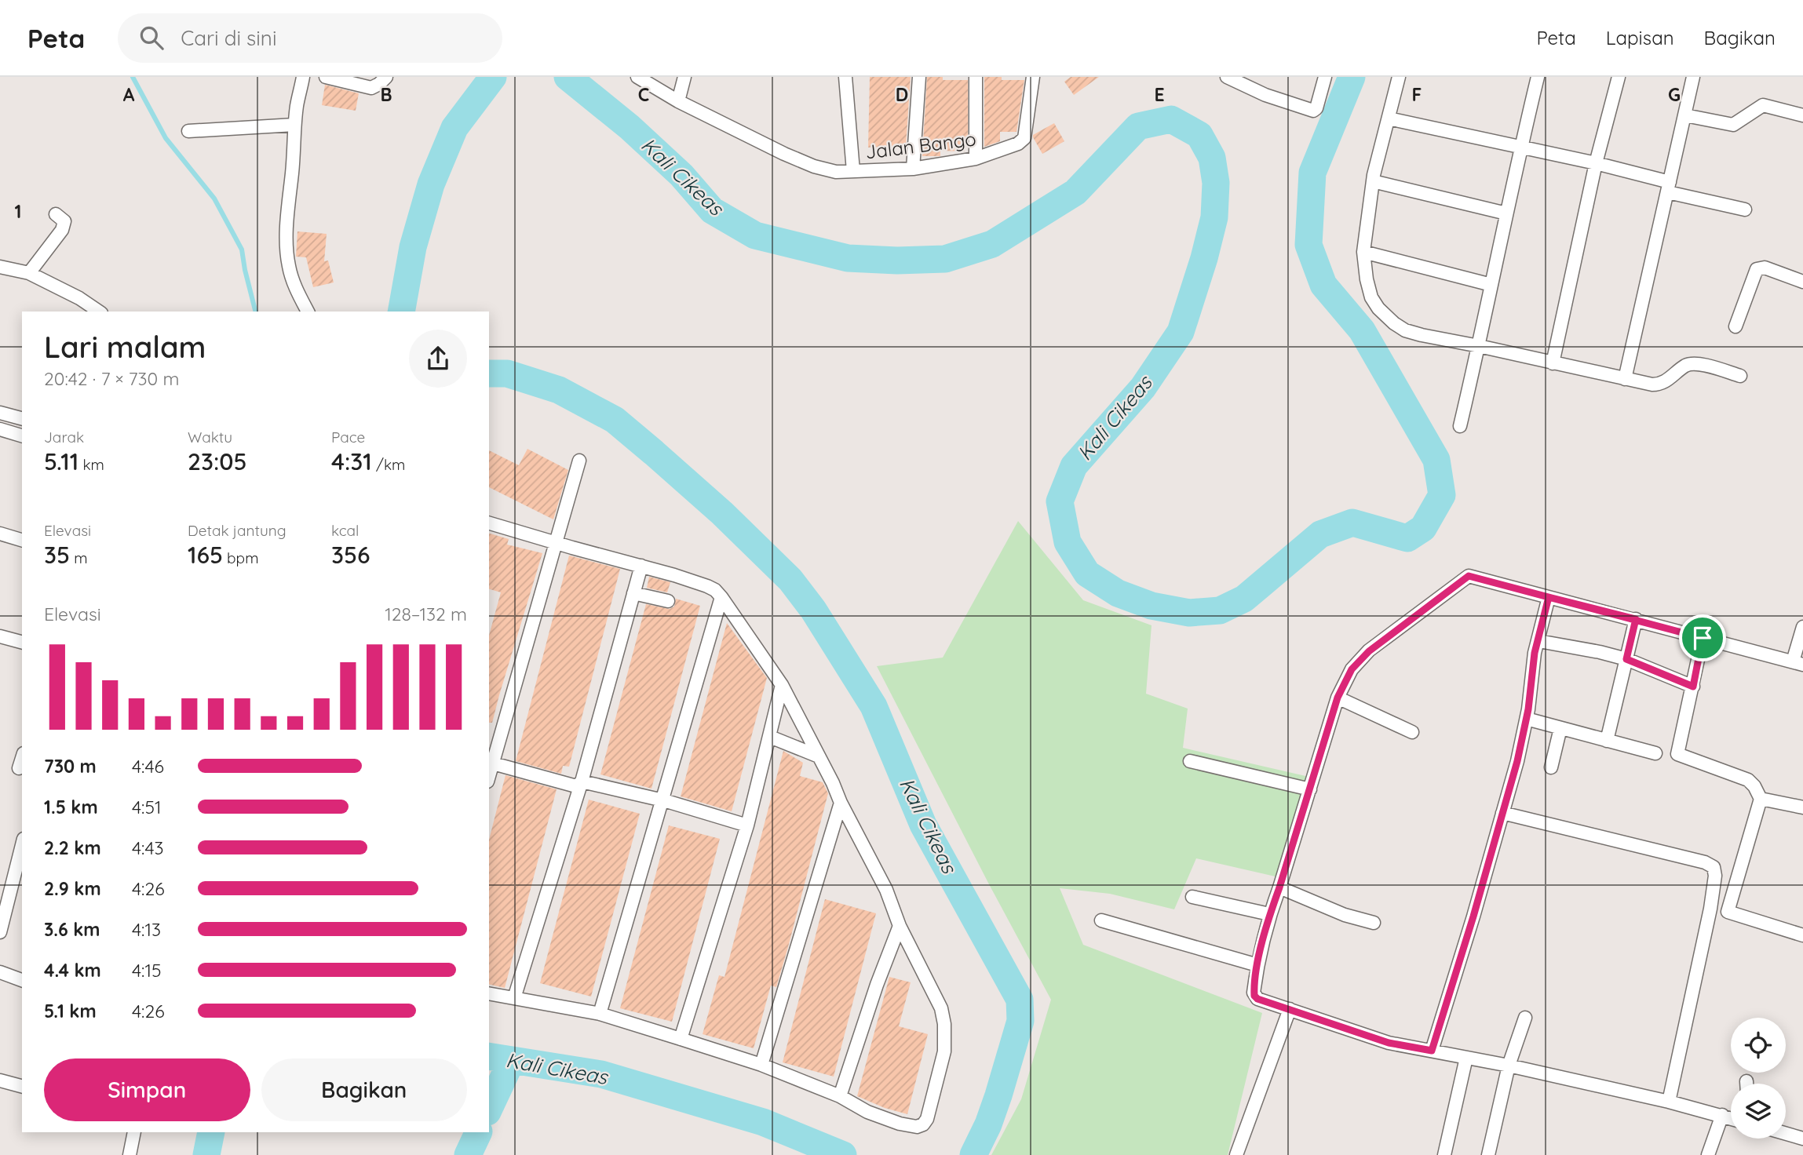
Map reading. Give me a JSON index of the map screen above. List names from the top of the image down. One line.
{"streets":{"street":["Jalan Bango"]},"water":["Kali Cikeas"],"page":{"header":"Peta","search":"Cari di sini","nav":["Peta","Lapisan","Bagikan"],"heading":["Lari malam","20:42 · 7 × 730 m"],"stats":[["Jarak","5.11 km"],["Waktu","23:05"],["Pace","4:31 /km"],["Elevasi","35 m"],["Detak jantung","165 bpm"],["kcal","356"]],"chart":["Elevasi","128–132 m"],"list":[{"name":"730 m","note":"4:46"},{"name":"1.5 km","note":"4:51"},{"name":"2.2 km","note":"4:43"},{"name":"2.9 km","note":"4:26"},{"name":"3.6 km","note":"4:13"},{"name":"4.4 km","note":"4:15"},{"name":"5.1 km","note":"4:26"}],"buttons":["Simpan","Bagikan"]},"grid":{"columns":["A","B","C","D","E","F","G"],"rows":["1"]}}
